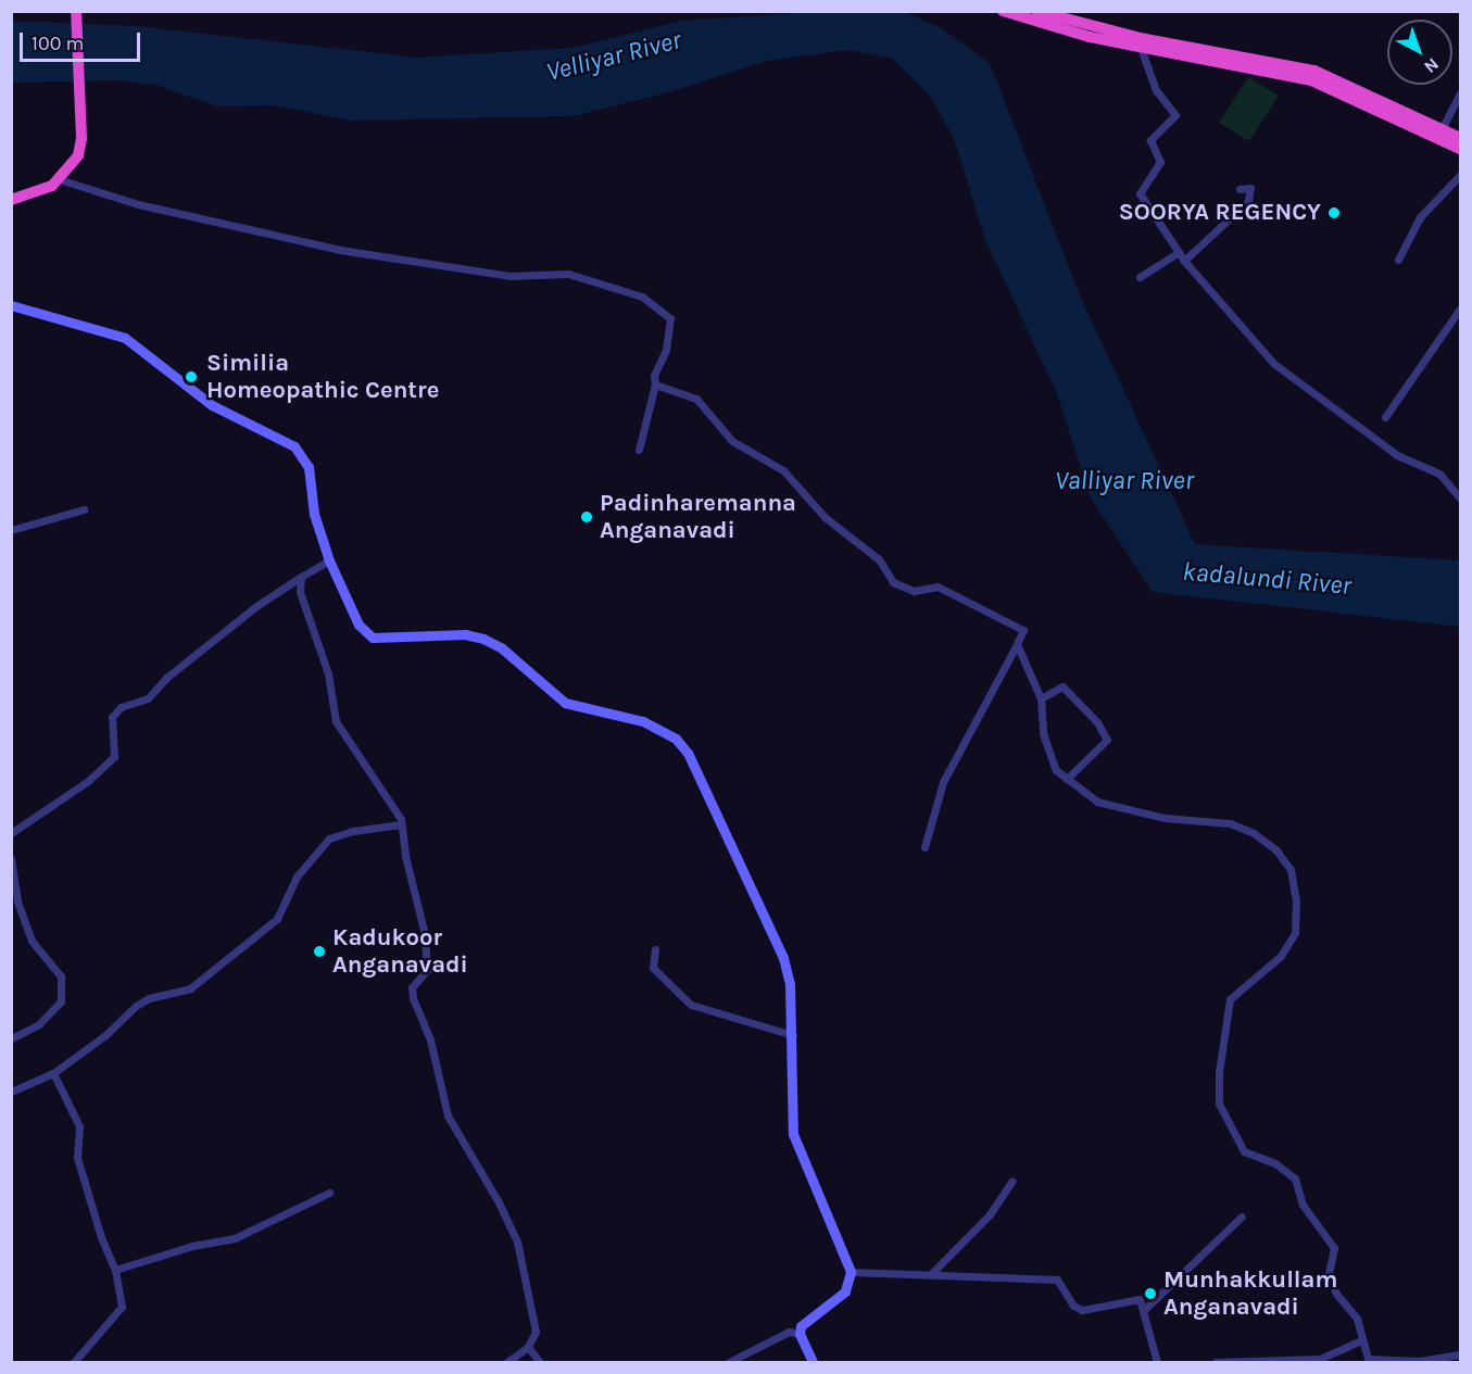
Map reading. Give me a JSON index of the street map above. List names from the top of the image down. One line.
{"water":["Velliyar River","Valliyar River","kadalundi River"],"places":["SOORYA REGENCY","Similia Homeopathic Centre","Padinharemanna Anganavadi","Kadukoor Anganavadi","Munhakkullam Anganavadi"],"scale_bar":"100 m","north":"bottom right"}
